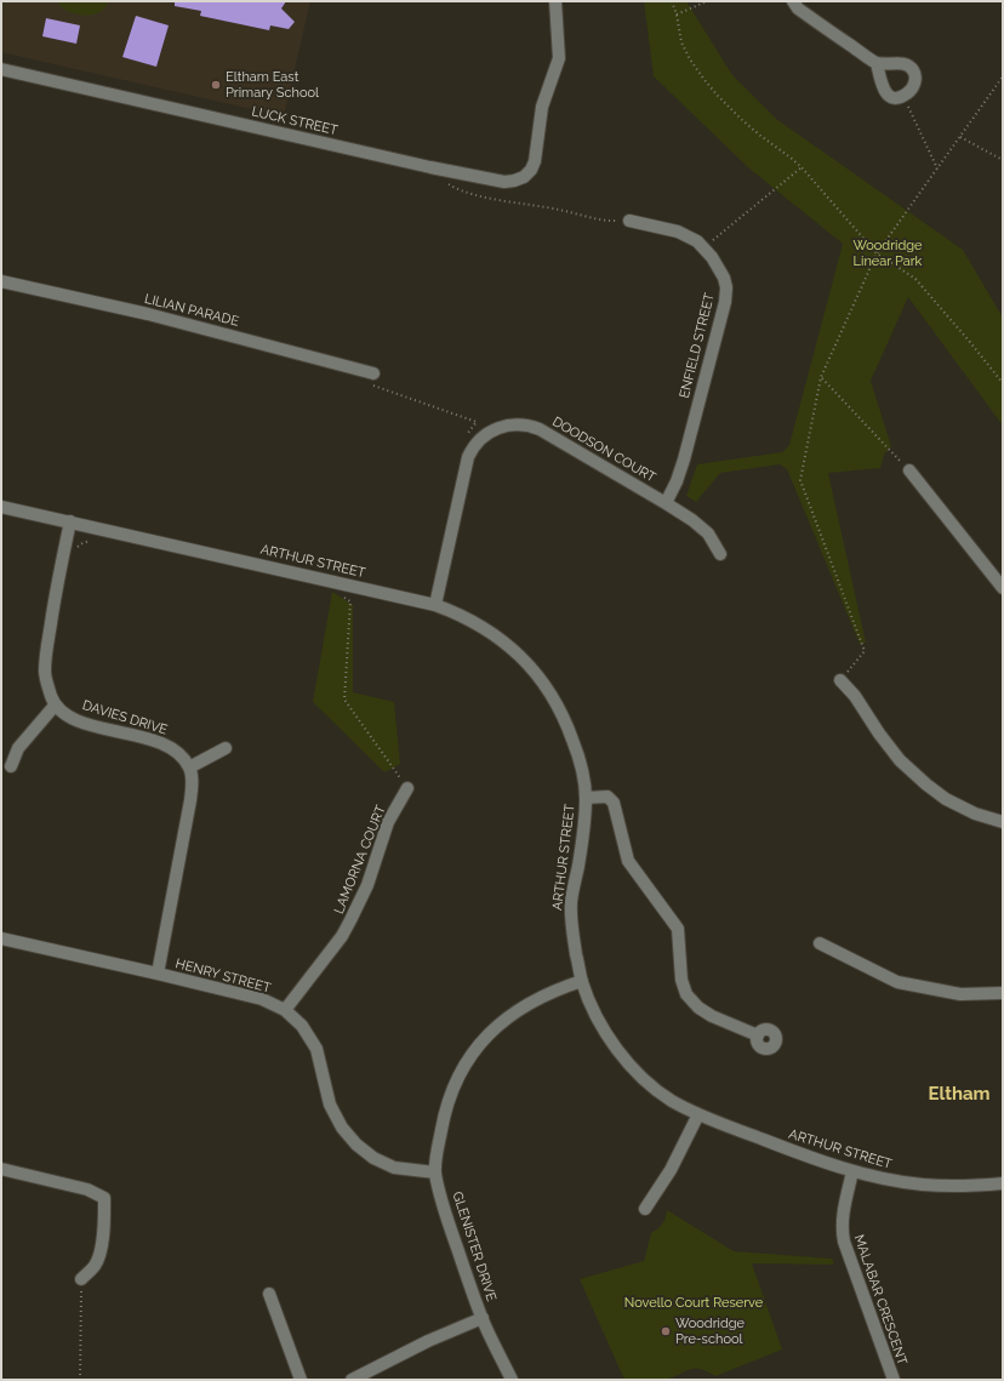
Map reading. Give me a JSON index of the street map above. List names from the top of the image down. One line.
{"streets":{"street":["LUCK STREET","LILIAN PARADE","ENFIELD STREET","DOODSON COURT","ARTHUR STREET","DAVIES DRIVE","LAMORNA COURT","HENRY STREET","GLENISTER DRIVE","MALABAR CRESCENT"]},"crossings":[["ENFIELD STREET","DOODSON COURT"],["DOODSON COURT","ARTHUR STREET"],["ARTHUR STREET","GLENISTER DRIVE"],["ARTHUR STREET","MALABAR CRESCENT"],["LAMORNA COURT","HENRY STREET"],["HENRY STREET","GLENISTER DRIVE"]],"districts":["Eltham"],"parks":["Woodridge Linear Park","Novello Court Reserve"],"places":["Eltham East Primary School","Woodridge Pre-school"]}
